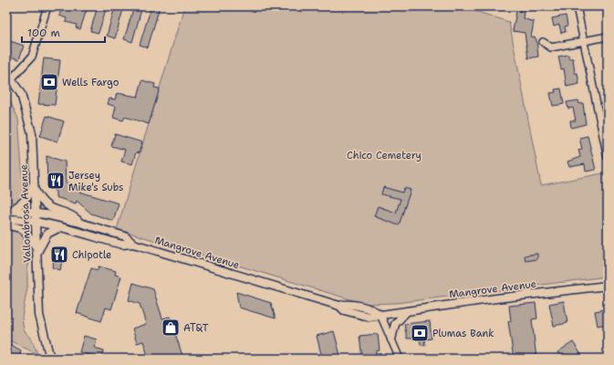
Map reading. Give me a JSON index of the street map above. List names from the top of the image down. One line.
{"streets":{"street":["Vallombrosa Avenue","Mangrove Avenue"]},"crossings":[["Vallombrosa Avenue","Mangrove Avenue"]],"parks":["Chico Cemetery"],"places":{"bank":["Wells Fargo","Plumas Bank"],"restaurant":["Jersey Mike's Subs","Chipotle"],"shop":["AT&T"]},"scale_bar":"100 m"}
